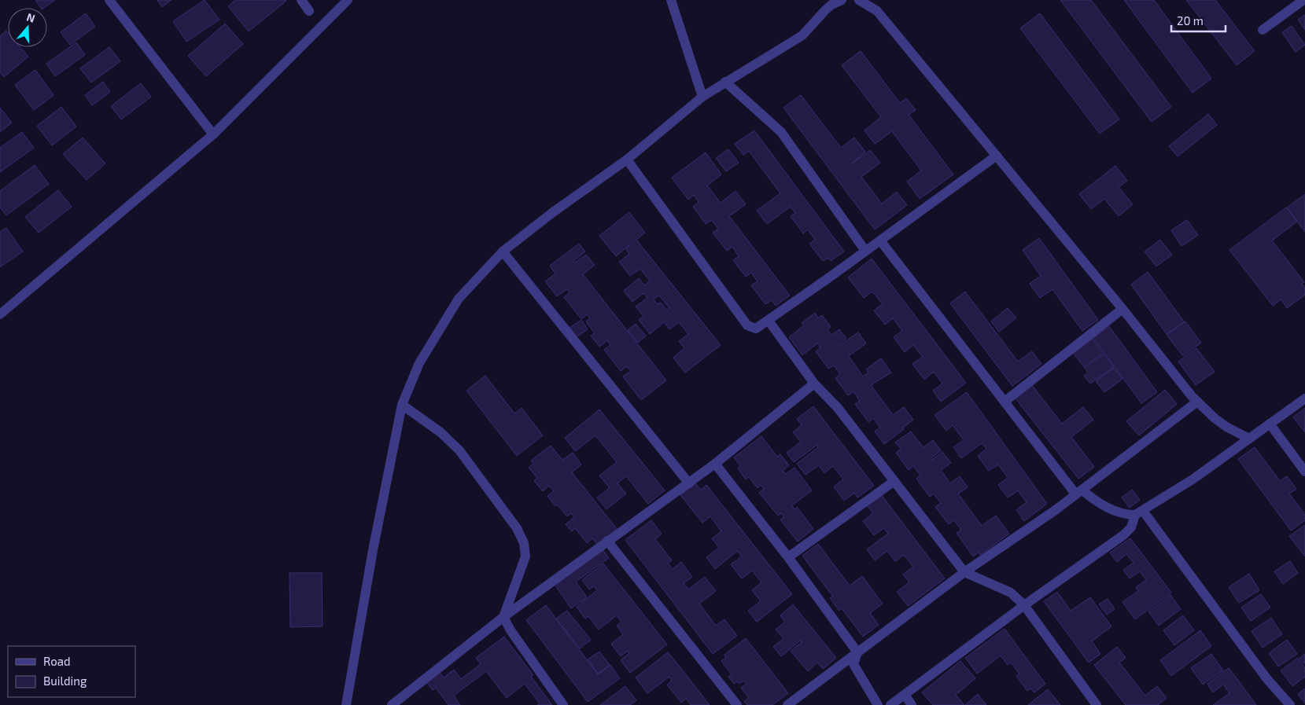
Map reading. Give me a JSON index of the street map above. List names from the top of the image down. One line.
{"legend":["Road","Building"],"scale_bar":"20 m","north":"top"}
